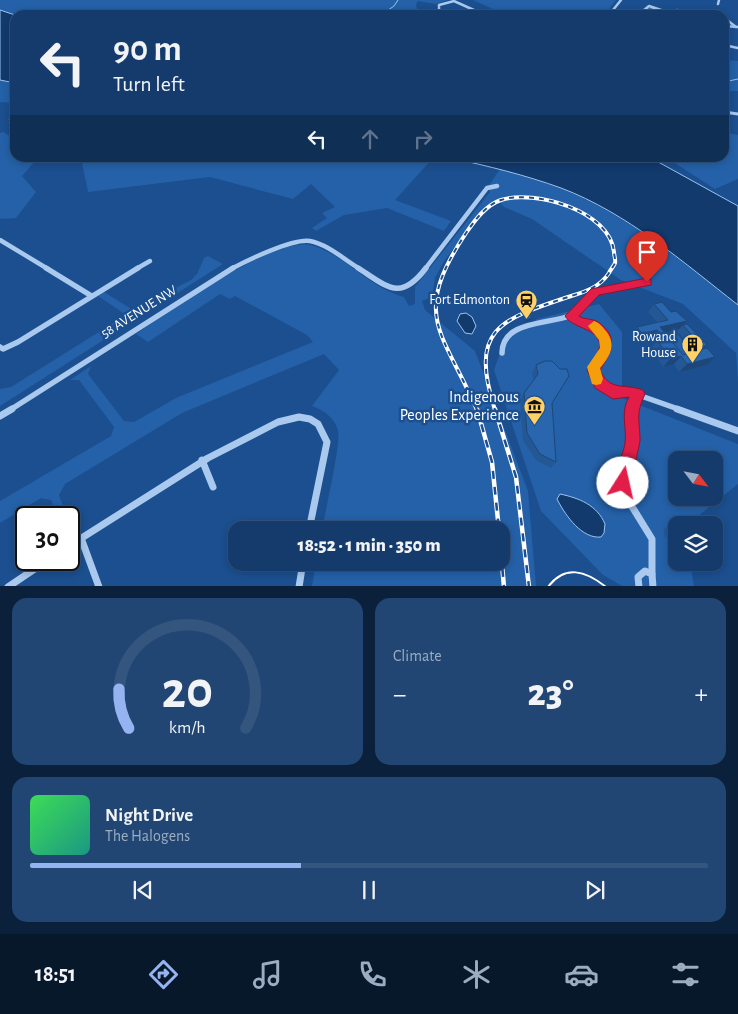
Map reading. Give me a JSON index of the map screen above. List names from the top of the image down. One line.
{"streets":{"street":["58 AVENUE NW"]},"places":{"station":["Fort Edmonton"],"building":["Rowand House"],"museum":["Indigenous Peoples Experience"]},"north":"bottom right","page":{"turn":["90 m","Turn left"],"limit":"30","trip":"18:52 · 1 min · 350 m","tile":"Climate","heat":["−","23°","+"],"song":["Night Drive","The Halogens"],"tabs":"18:51","gauge":["20","km/h"]}}
